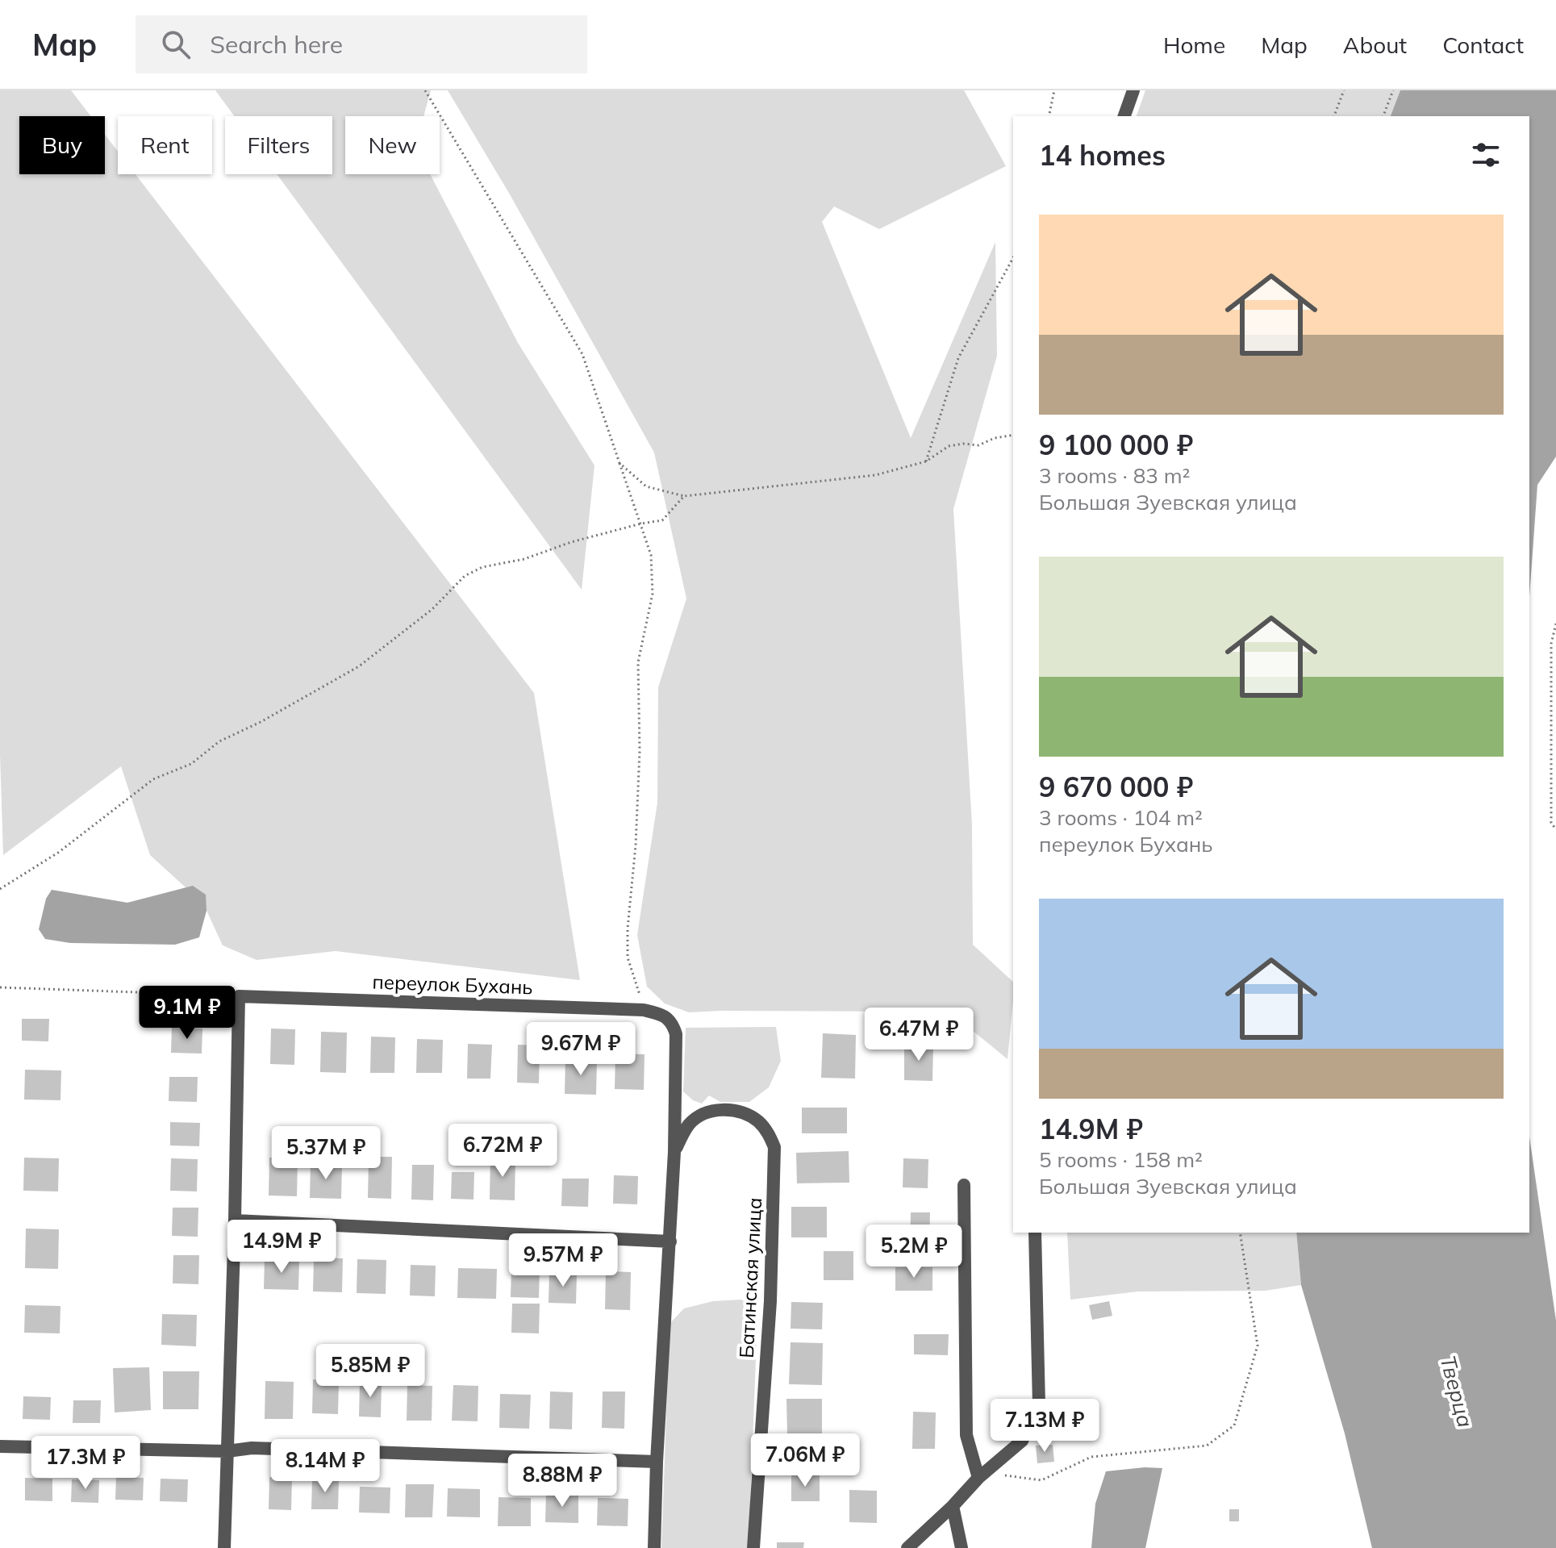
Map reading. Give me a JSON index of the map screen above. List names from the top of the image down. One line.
{"streets":{"street":["переулок Бухань","Батинская улица"]},"crossings":[["переулок Бухань","Батинская улица"]],"water":["Тверца"],"page":{"header":"Map","search":"Search here","nav":["Home","Map","About","Contact"],"chip":["Buy","Rent","Filters","New"],"heading":"14 homes","list":[{"name":"9 100 000 ₽","note":"3 rooms · 83 m² · Большая Зуевская улица"},{"name":"9 670 000 ₽","note":"3 rooms · 104 m² · переулок Бухань"},{"name":"14.9M ₽","note":"5 rooms · 158 m² · Большая Зуевская улица"}],"price":["9.1M ₽","6.47M ₽","9.67M ₽","6.72M ₽","5.37M ₽","14.9M ₽","5.2M ₽","9.57M ₽","5.85M ₽","7.13M ₽","7.06M ₽","17.3M ₽","8.14M ₽","8.88M ₽"]}}
